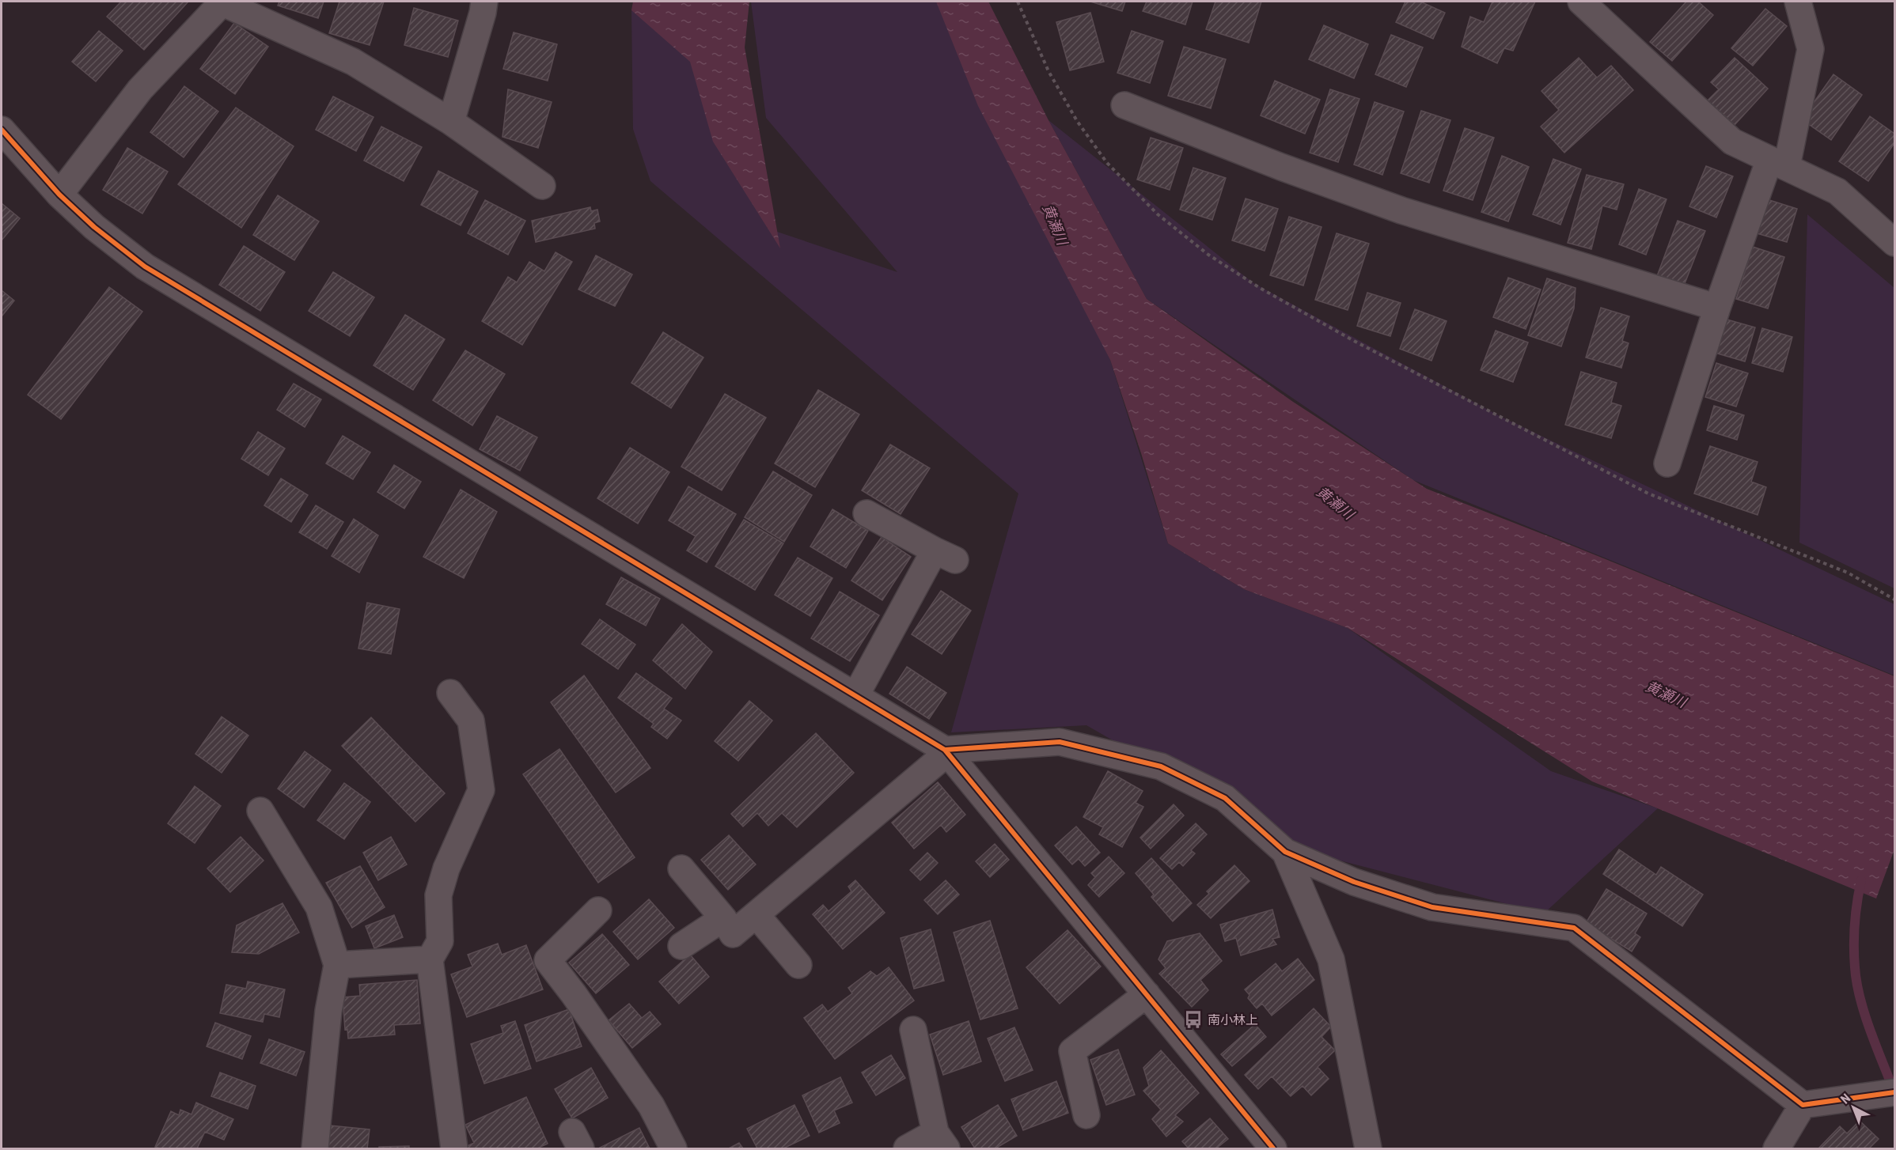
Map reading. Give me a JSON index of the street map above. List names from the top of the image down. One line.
{"water":["黄瀬川"],"places":{"bus stop":["南小林上"]},"north":"top left"}
